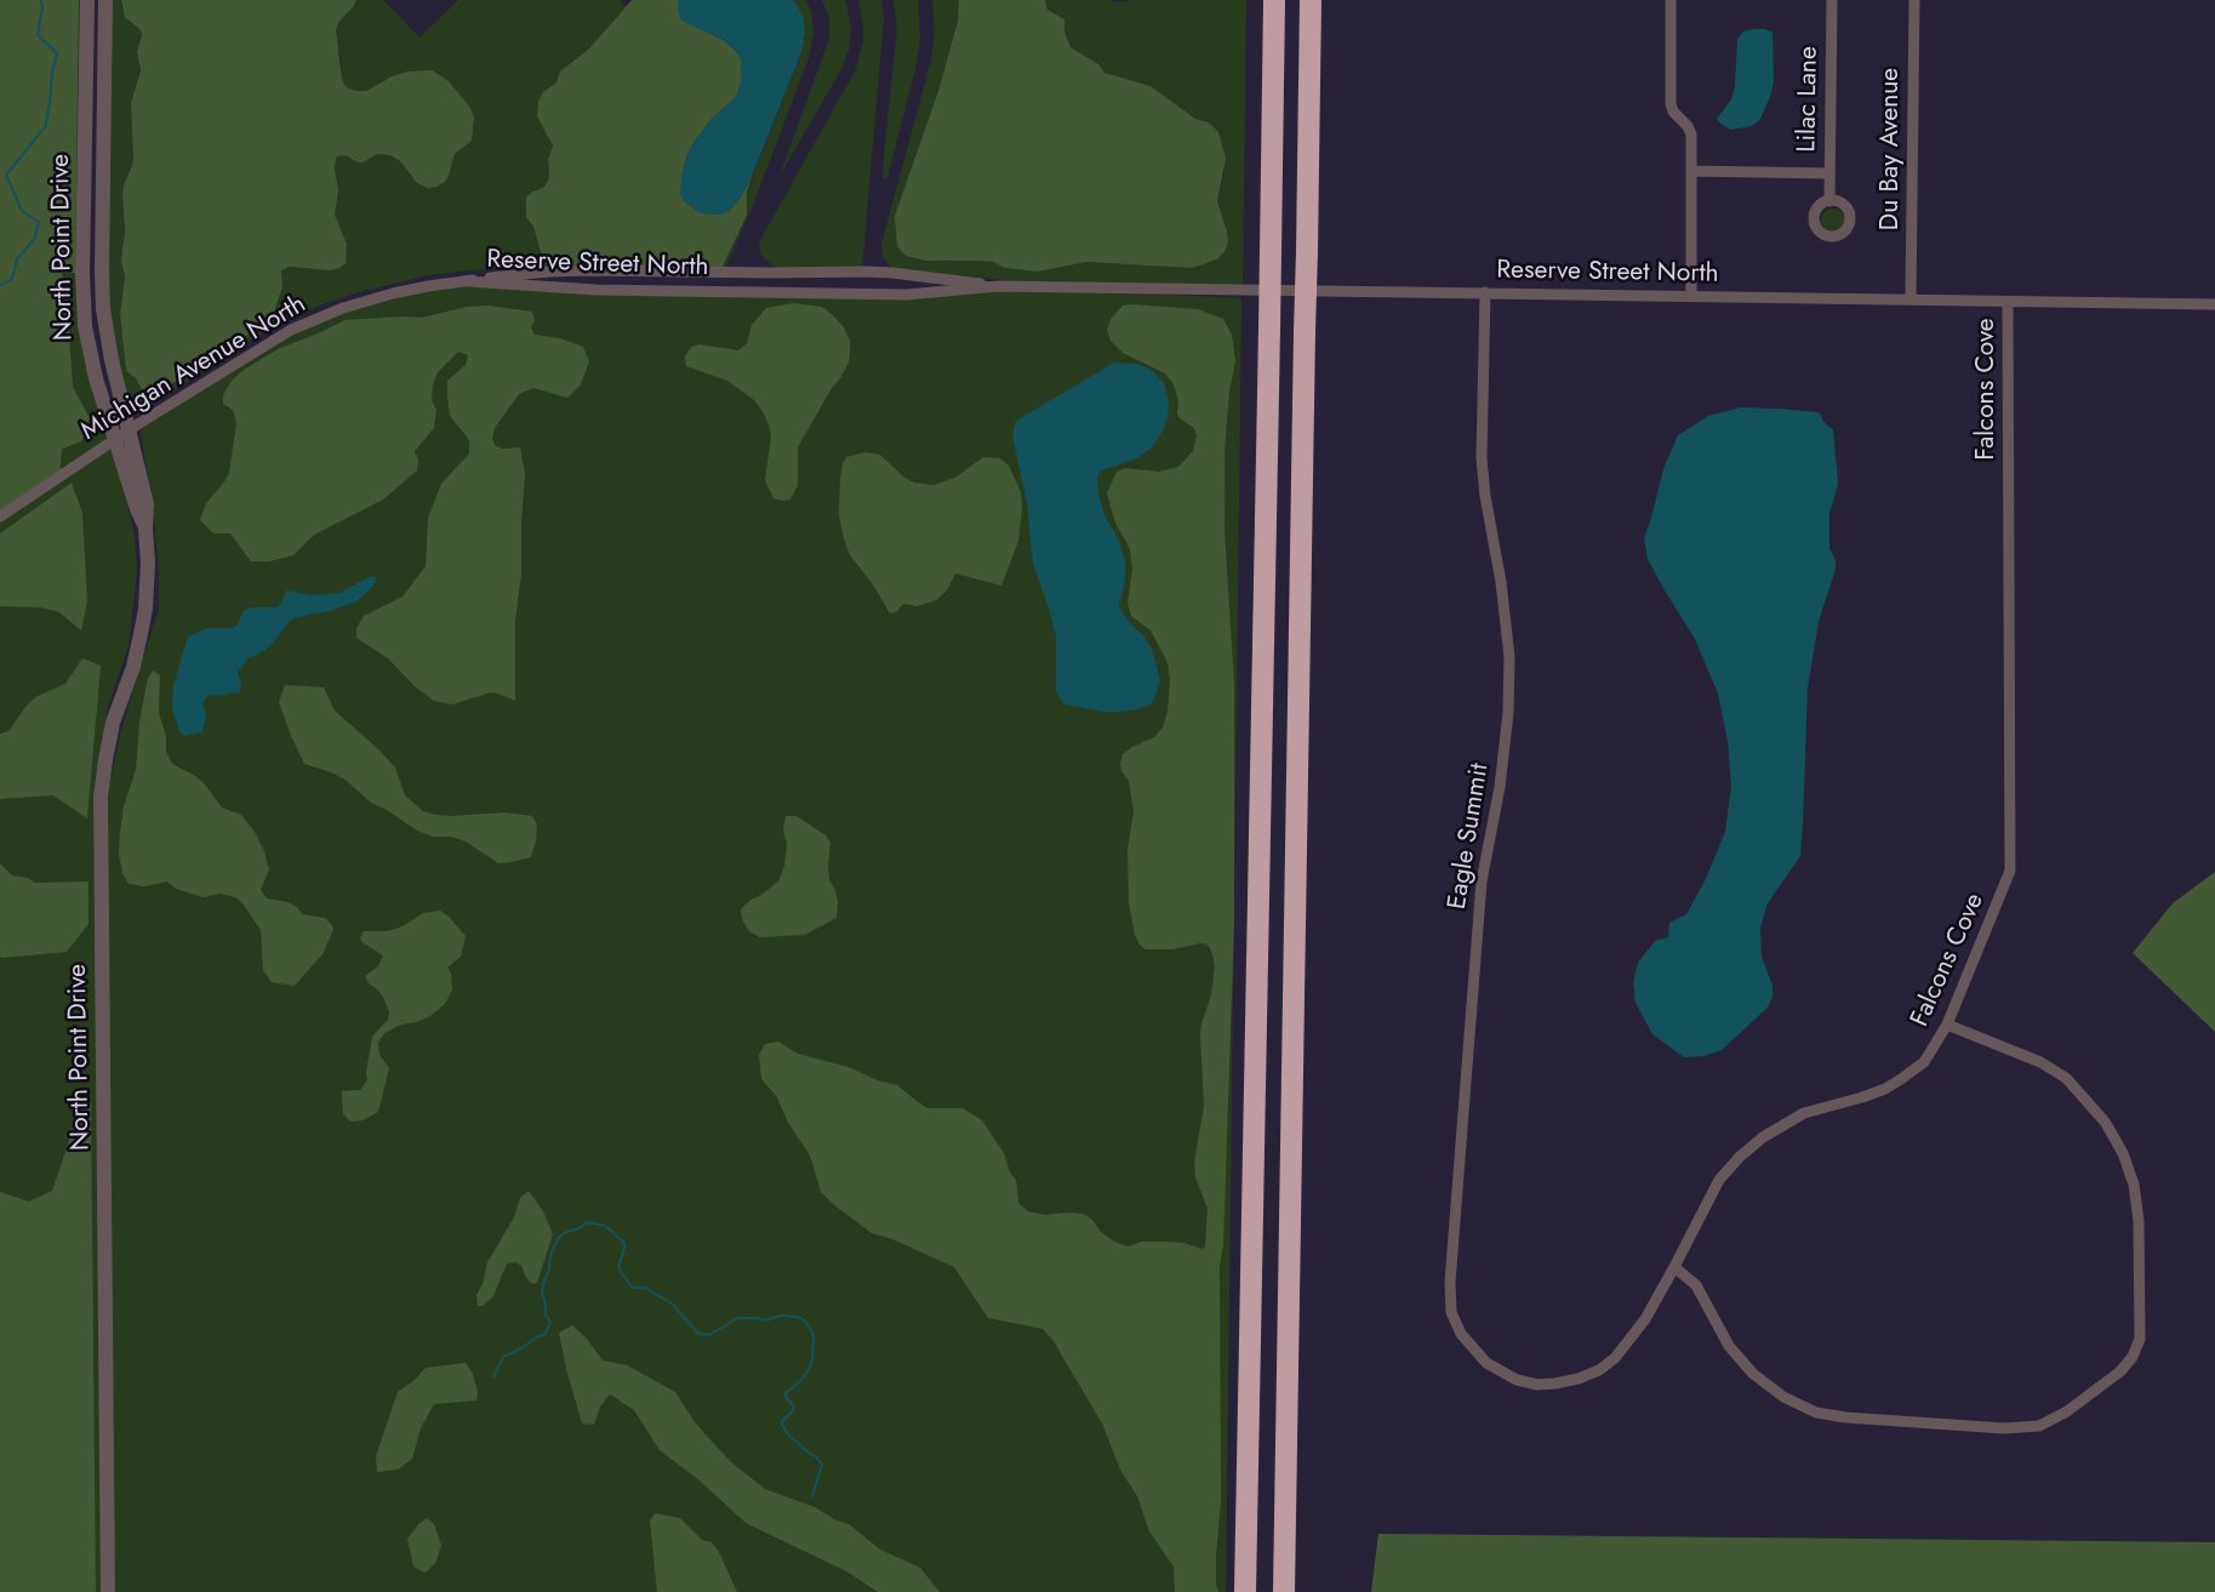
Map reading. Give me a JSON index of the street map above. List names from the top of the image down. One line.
{"streets":{"street":["Lilac Lane","Du Bay Avenue","North Point Drive","Reserve Street North","Michigan Avenue North","Falcons Cove","Eagle Summit"]},"crossings":[["Du Bay Avenue","Reserve Street North"],["North Point Drive","Michigan Avenue North"],["Reserve Street North","Michigan Avenue North"],["Reserve Street North","Falcons Cove"],["Reserve Street North","Eagle Summit"],["Falcons Cove","Eagle Summit"]]}
